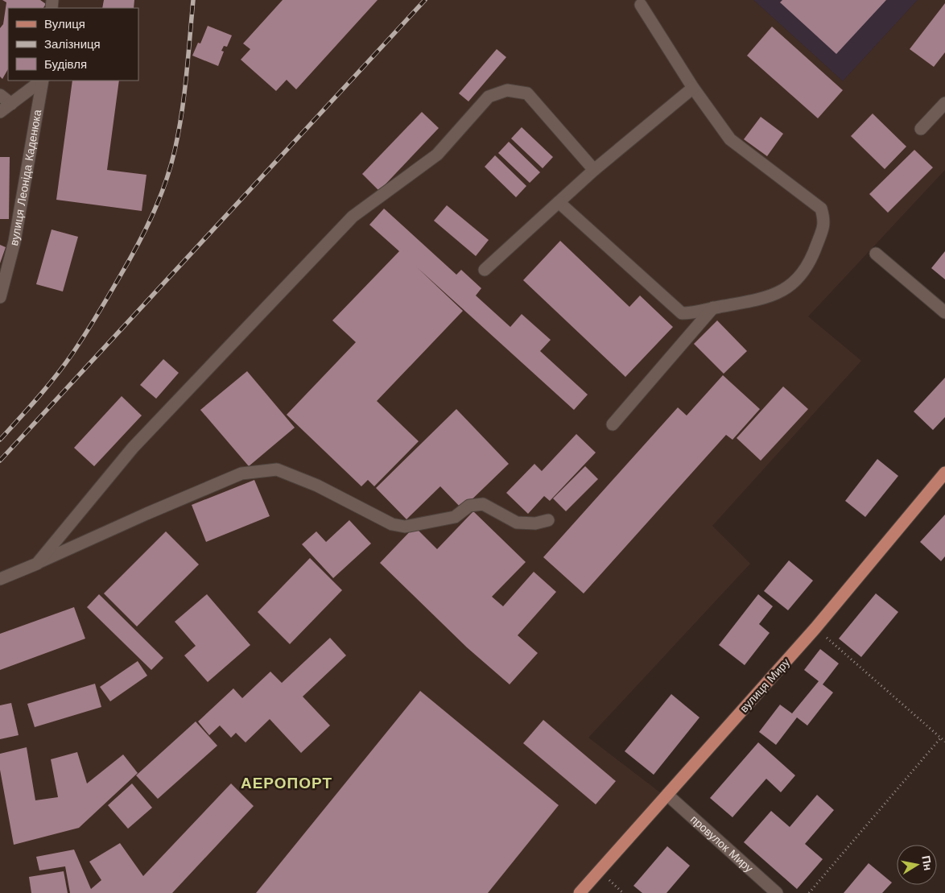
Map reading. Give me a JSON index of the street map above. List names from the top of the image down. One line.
{"streets":{"main road":["вулиця Миру"],"street":["вулиця Леоніда Каденюка","провулок Миру"]},"crossings":[["вулиця Миру","провулок Миру"]],"districts":["АЕРОПОРТ"],"legend":["Вулиця","Залізниця","Будівля"],"north":"right"}
